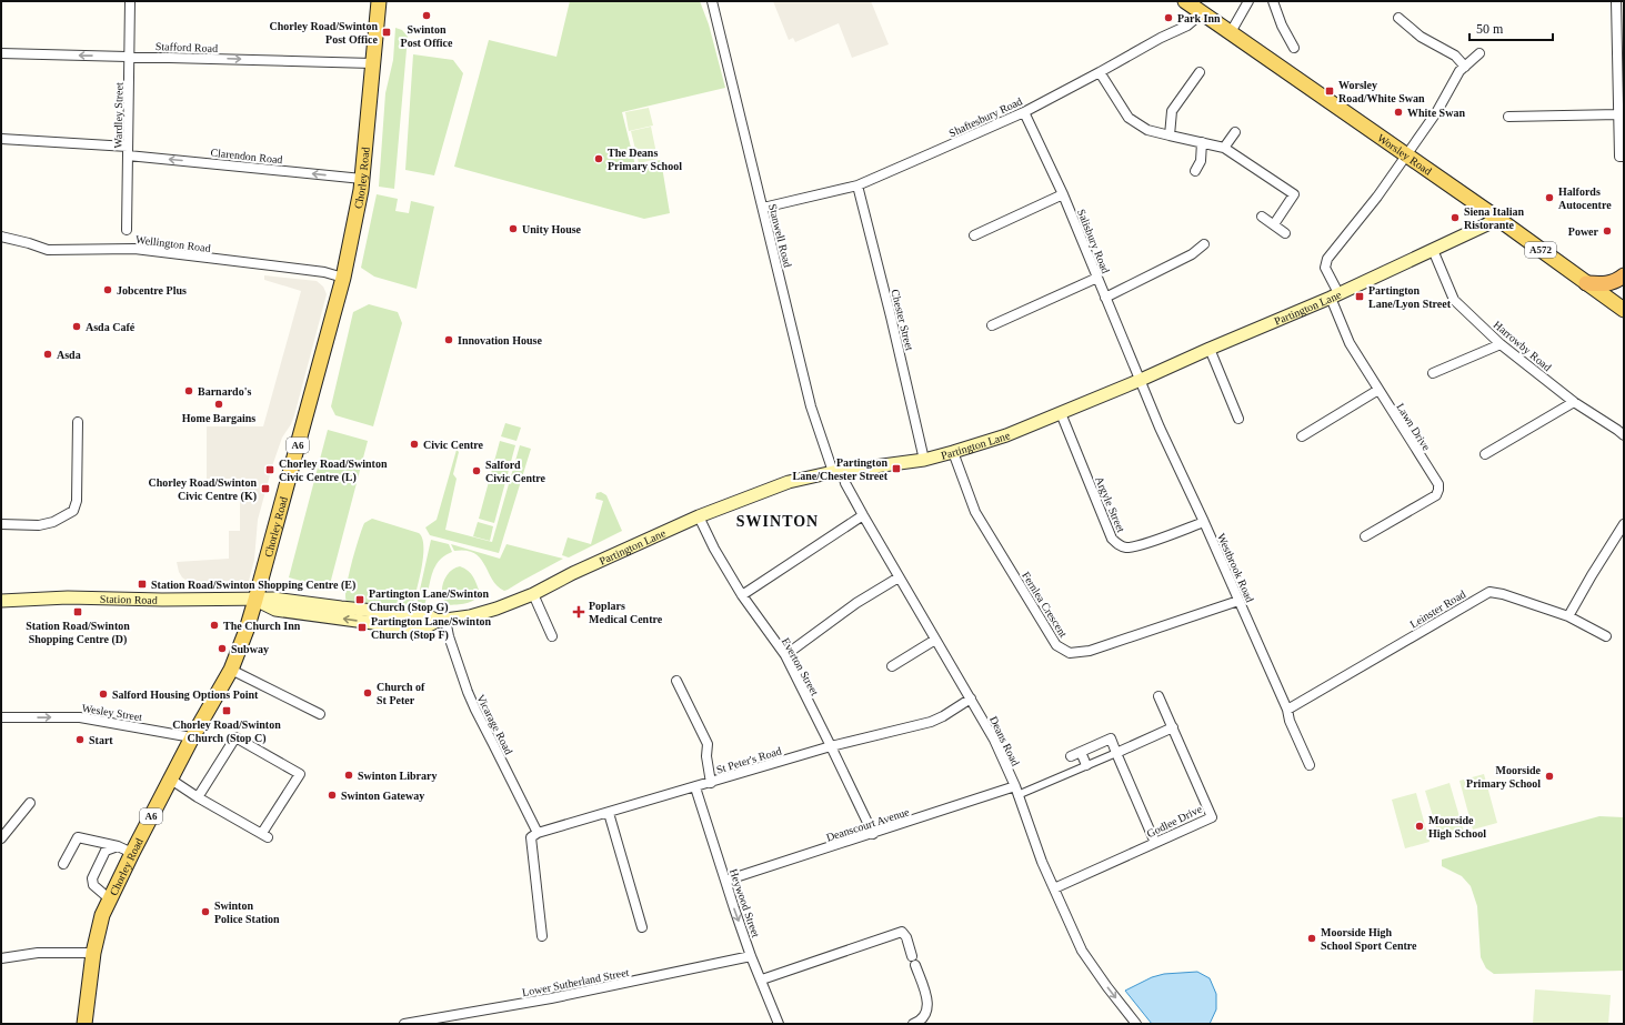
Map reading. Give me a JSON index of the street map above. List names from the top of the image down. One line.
{"streets":{"main road":["Worsley Road","Chorley Road","A572","Partington Lane","A6","Station Road"],"street":["Stafford Road","Wardley Street","Shaftesbury Road","Clarendon Road","Stanwell Road","Salisbury Road","Wellington Road","Chester Street","Harrowby Road","Lawn Drive","Argyle Street","Westbrook Road","Fernlea Crescent","Leinster Road","Everton Street","Wesley Street","Vicarage Road","Deans Road","St Peter's Road","Godlee Drive","Deanscourt Avenue","Heywood Street","Lower Sutherland Street"]},"crossings":[["Stafford Road","Wardley Street"],["Stafford Road","Chorley Road"],["Wardley Street","Clarendon Road"],["Shaftesbury Road","Worsley Road"],["Shaftesbury Road","Stanwell Road"],["Shaftesbury Road","Salisbury Road"],["Shaftesbury Road","Chester Street"],["Worsley Road","Partington Lane"],["Worsley Road","Lawn Drive"],["Clarendon Road","Chorley Road"],["Chorley Road","Wellington Road"],["Chorley Road","Partington Lane"],["Chorley Road","Station Road"],["Chorley Road","Wesley Street"],["Stanwell Road","Partington Lane"],["Stanwell Road","Deans Road"],["Salisbury Road","Partington Lane"],["Salisbury Road","Westbrook Road"],["Partington Lane","Chester Street"],["Partington Lane","Harrowby Road"],["Partington Lane","Lawn Drive"],["Partington Lane","Argyle Street"],["Partington Lane","Westbrook Road"],["Partington Lane","Station Road"],["Partington Lane","Fernlea Crescent"],["Partington Lane","Everton Street"],["Partington Lane","Vicarage Road"],["Partington Lane","Deans Road"],["Argyle Street","Westbrook Road"],["Westbrook Road","Fernlea Crescent"],["Westbrook Road","Leinster Road"],["Everton Street","St Peter's Road"],["Everton Street","Deanscourt Avenue"],["Vicarage Road","St Peter's Road"],["Deans Road","St Peter's Road"],["Deans Road","Godlee Drive"],["Deans Road","Deanscourt Avenue"],["St Peter's Road","Heywood Street"],["Deanscourt Avenue","Heywood Street"],["Heywood Street","Lower Sutherland Street"]],"one_way":["Clarendon Road","Wesley Street"],"districts":["SWINTON"],"places":{"other":["Swinton Post Office","Park Inn","White Swan","The Deans Primary School","Halfords Autocentre","Siena Italian Ristorante","Unity House","Power","Jobcentre Plus","Asda Café","Innovation House","Asda","Barnardo's","Home Bargains","Civic Centre","Salford Civic Centre","The Church Inn","Subway","Church of St Peter","Salford Housing Options Point","Start","Swinton Library","Moorside Primary School","Swinton Gateway","Moorside High School","Swinton Police Station","Moorside High School Sport Centre"],"transit":["Chorley Road/Swinton Post Office","Worsley Road/White Swan","Partington Lane/Lyon Street","Partington Lane/Chester Street","Chorley Road/Swinton Civic Centre (L)","Chorley Road/Swinton Civic Centre (K)","Station Road/Swinton Shopping Centre (E)","Partington Lane/Swinton Church (Stop G)","Station Road/Swinton Shopping Centre (D)","Partington Lane/Swinton Church (Stop F)","Chorley Road/Swinton Church (Stop C)"],"health":["Poplars Medical Centre"]},"scale_bar":"50 m"}
